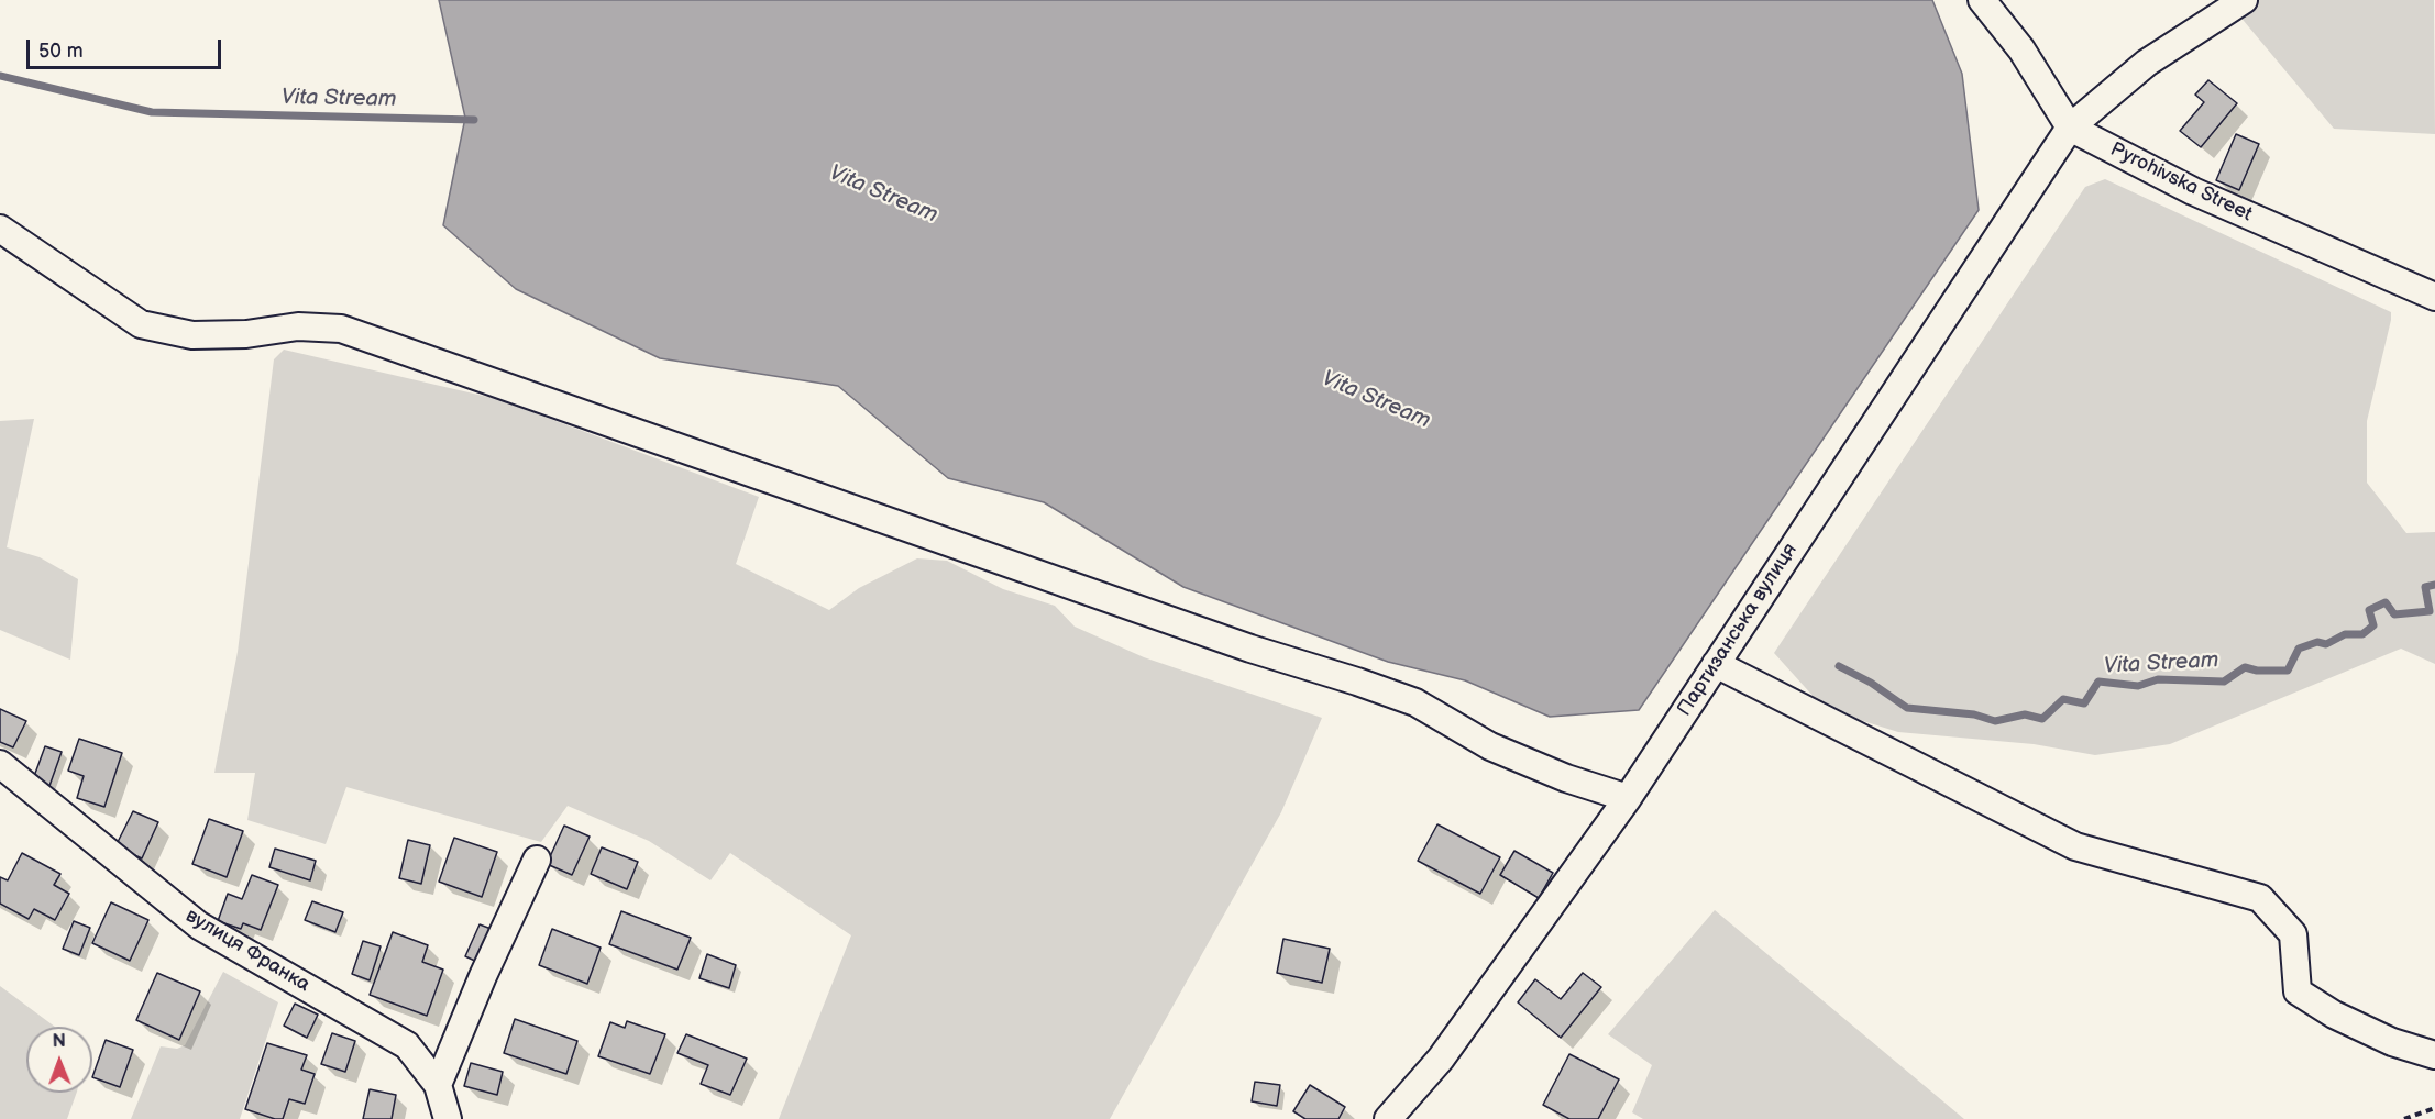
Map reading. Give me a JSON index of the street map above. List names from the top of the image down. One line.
{"streets":{"street":["Pyrohivska Street","Партизанська вулиця","вулиця Франка"]},"crossings":[["Pyrohivska Street","Партизанська вулиця"]],"water":["Vita Stream"],"scale_bar":"50 m","north":"top"}
